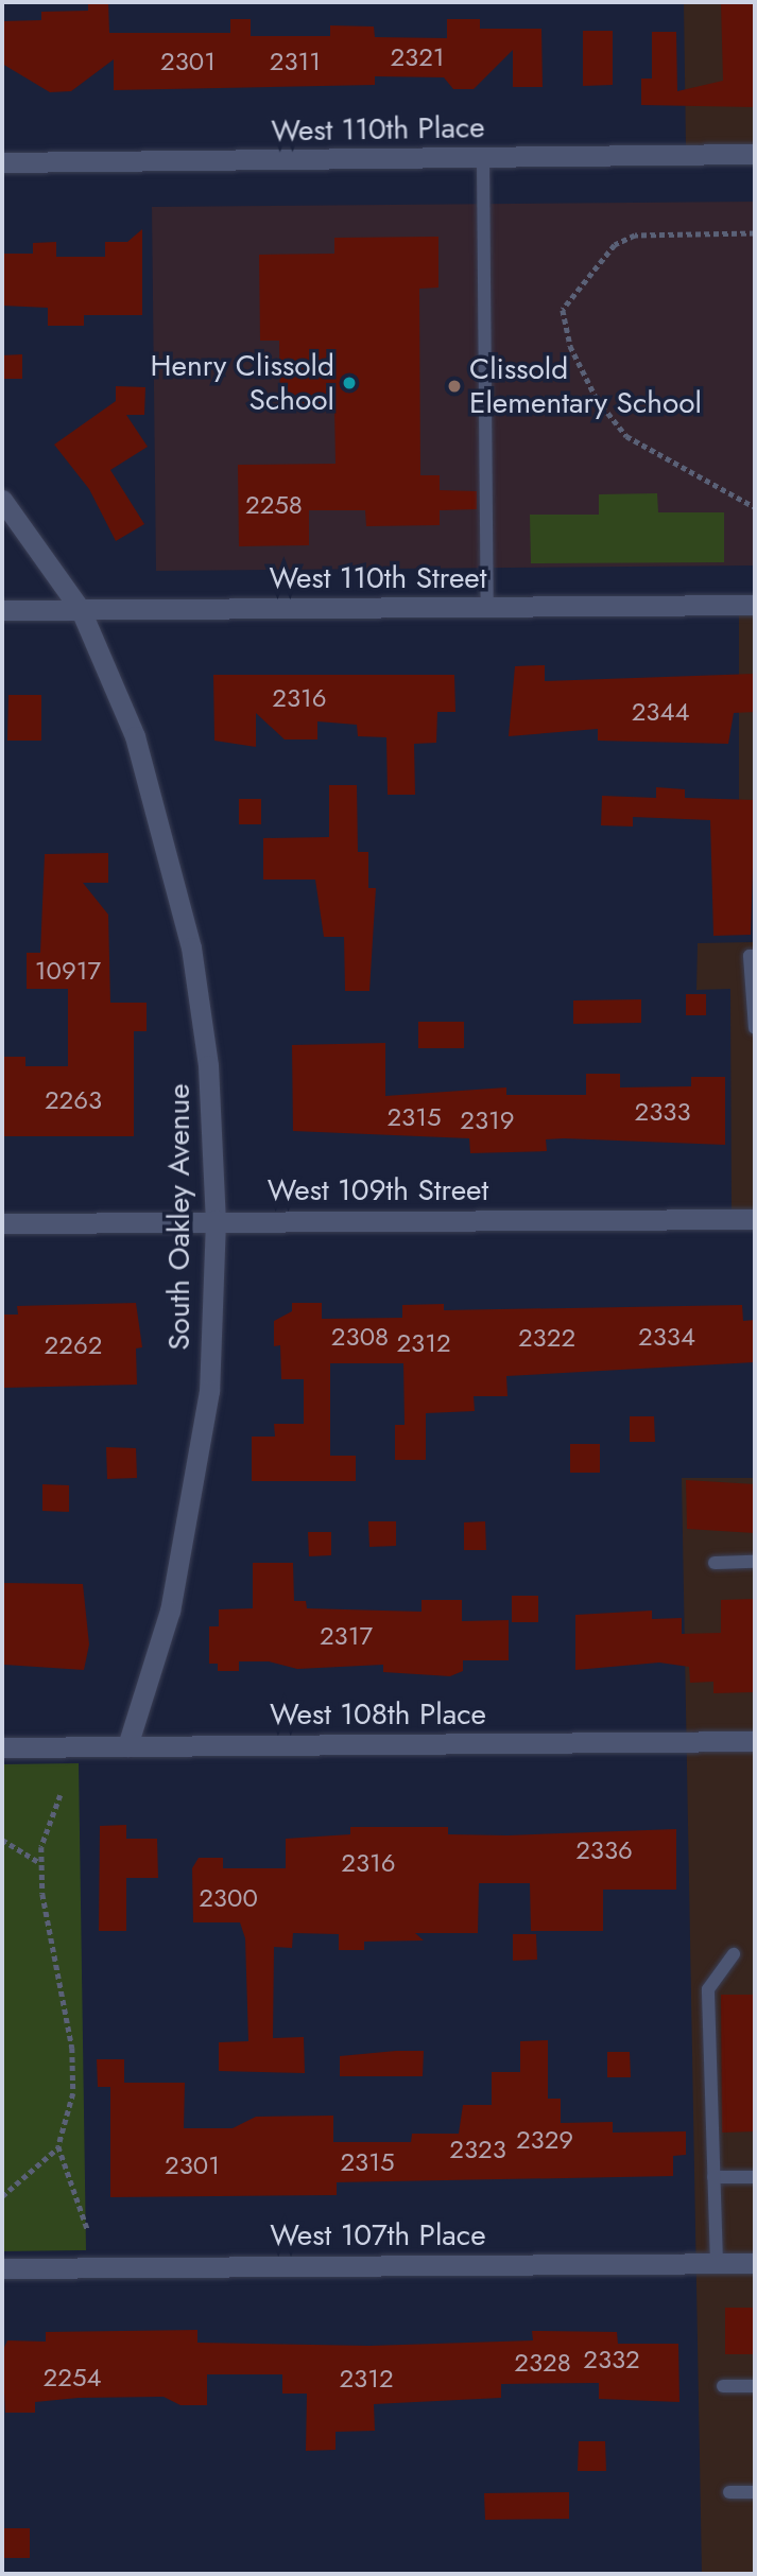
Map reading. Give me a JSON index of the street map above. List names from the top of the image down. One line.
{"streets":{"street":["West 110th Place","West 110th Street","West 109th Street","South Oakley Avenue","West 108th Place","West 107th Place"]},"crossings":[["West 110th Street","South Oakley Avenue"],["West 109th Street","South Oakley Avenue"],["South Oakley Avenue","West 108th Place"]],"places":["Henry Clissold School","Clissold Elementary School"],"house_numbers":["2321","2301","2311","2258","2316","2344","10917","2263","2333","2315","2319","2308","2334","2322","2312","2262","2317","2336","2316","2300","2329","2323","2315","2301","2332","2328","2254","2312"]}
